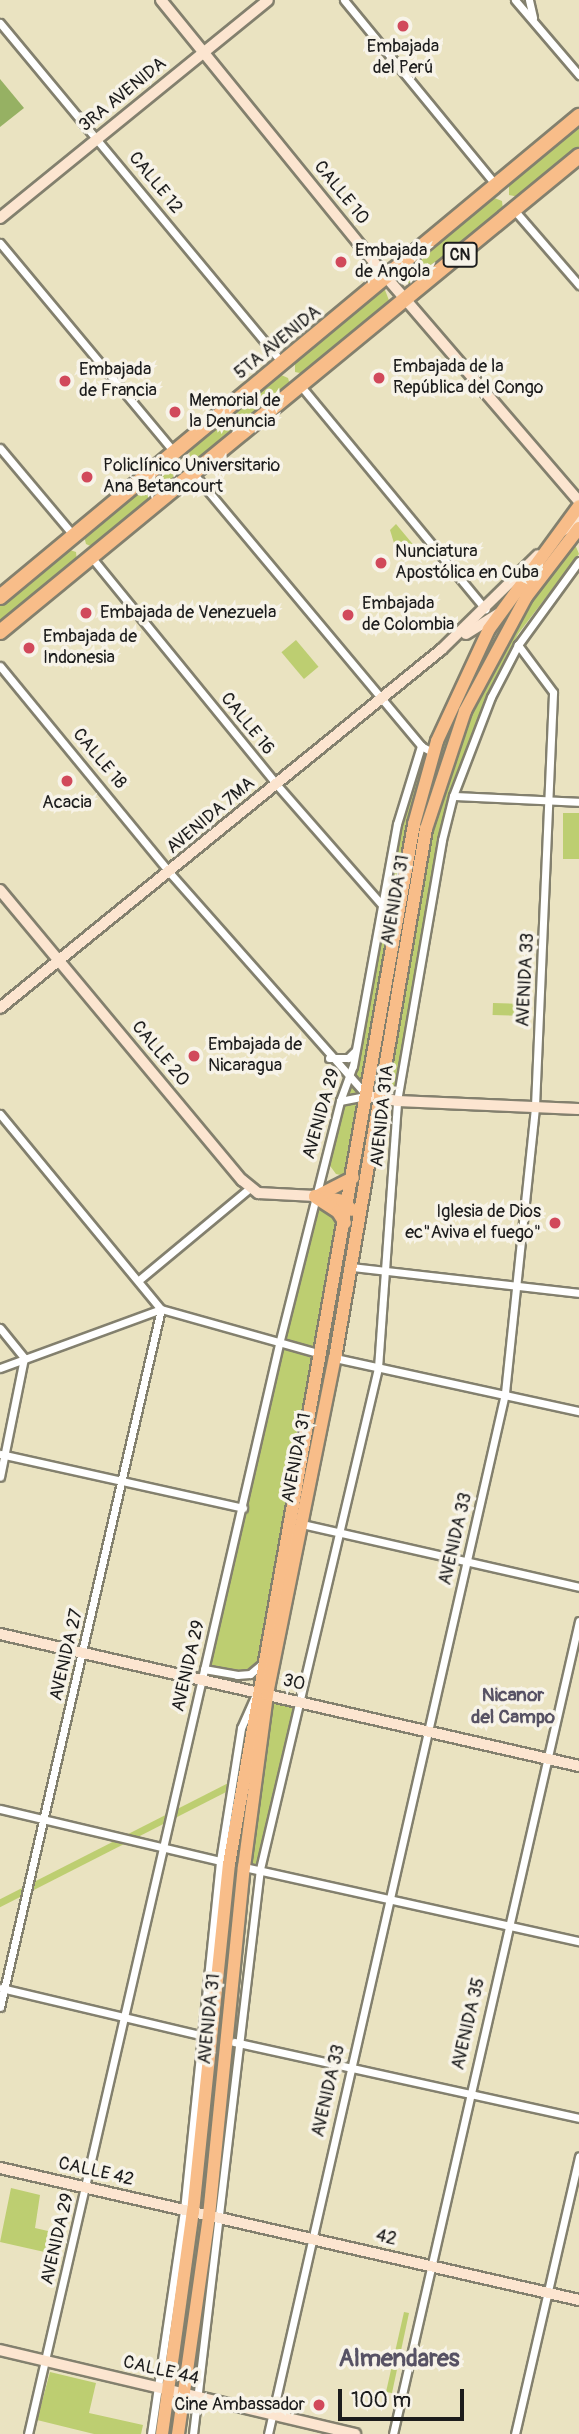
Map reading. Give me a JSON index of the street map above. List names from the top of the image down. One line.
{"streets":{"highway":["CN","5TA AVENIDA"],"main road":["3RA AVENIDA","CALLE 10","AVENIDA 7MA","AVENIDA 31","CALLE 20","30","CALLE 42","42","CALLE 44"],"street":["CALLE 12","CALLE 16","CALLE 18","AVENIDA 33","AVENIDA 29","AVENIDA 31A","AVENIDA 27","AVENIDA 35"]},"crossings":[["3RA AVENIDA","CALLE 12"],["3RA AVENIDA","CALLE 10"],["CALLE 12","5TA AVENIDA"],["CALLE 10","CN"],["CALLE 10","5TA AVENIDA"],["CALLE 10","AVENIDA 31"],["CN","CALLE 16"],["CALLE 16","AVENIDA 7MA"],["CALLE 16","AVENIDA 29"],["CALLE 18","AVENIDA 7MA"],["CALLE 18","AVENIDA 29"],["AVENIDA 7MA","AVENIDA 31"],["AVENIDA 7MA","CALLE 20"],["AVENIDA 31","AVENIDA 31A"],["AVENIDA 31","30"],["AVENIDA 31","CALLE 42"],["AVENIDA 31","42"],["AVENIDA 31","CALLE 44"],["AVENIDA 33","AVENIDA 31A"],["AVENIDA 33","30"],["AVENIDA 33","42"],["AVENIDA 33","CALLE 44"],["AVENIDA 29","30"],["AVENIDA 29","CALLE 42"],["AVENIDA 29","CALLE 44"],["AVENIDA 31A","30"],["AVENIDA 27","30"],["30","AVENIDA 35"],["AVENIDA 35","42"],["CALLE 42","42"]],"districts":["Nicanor del Campo","Almendares"],"places":["Embajada del Perú","Embajada de Angola","Embajada de la República del Congo","Embajada de Francia","Memorial de la Denuncia","Policlínico Universitario Ana Betancourt","Nunciatura Apostólica en Cuba","Embajada de Venezuela","Embajada de Colombia","Embajada de Indonesia","Acacia","Embajada de Nicaragua","Iglesia de Dios ec\"Aviva el fuego\"","Cine Ambassador"],"scale_bar":"100 m"}
